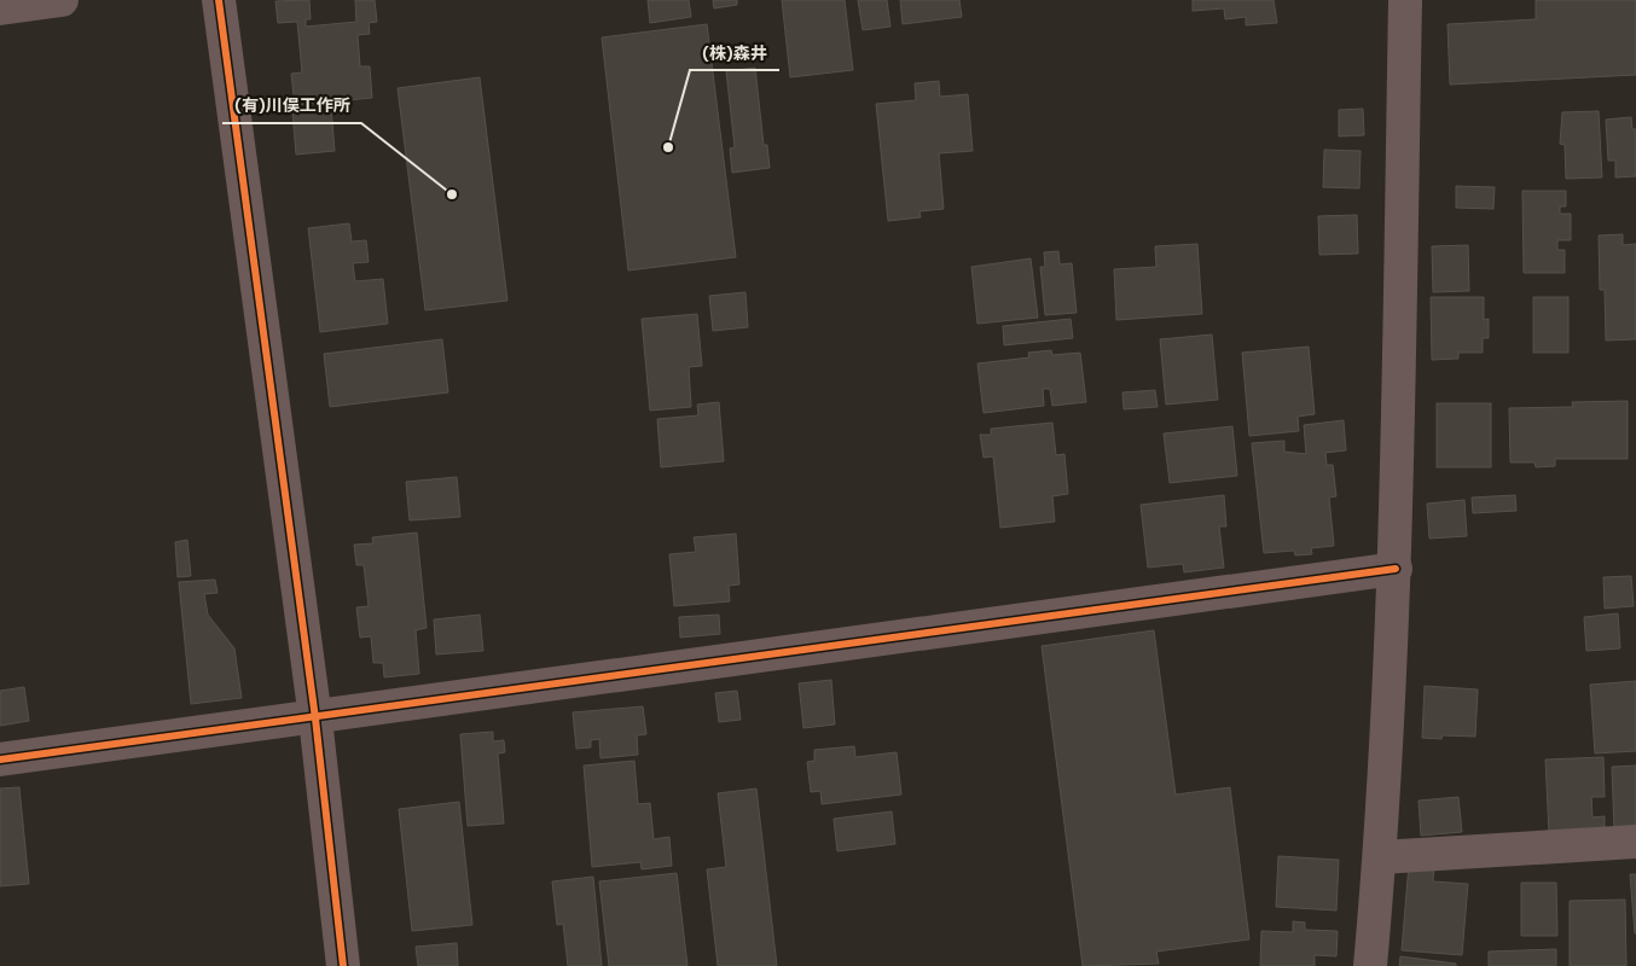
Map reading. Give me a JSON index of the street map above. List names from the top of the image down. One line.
{"places":["(株)森井","(有)川俣工作所"]}
